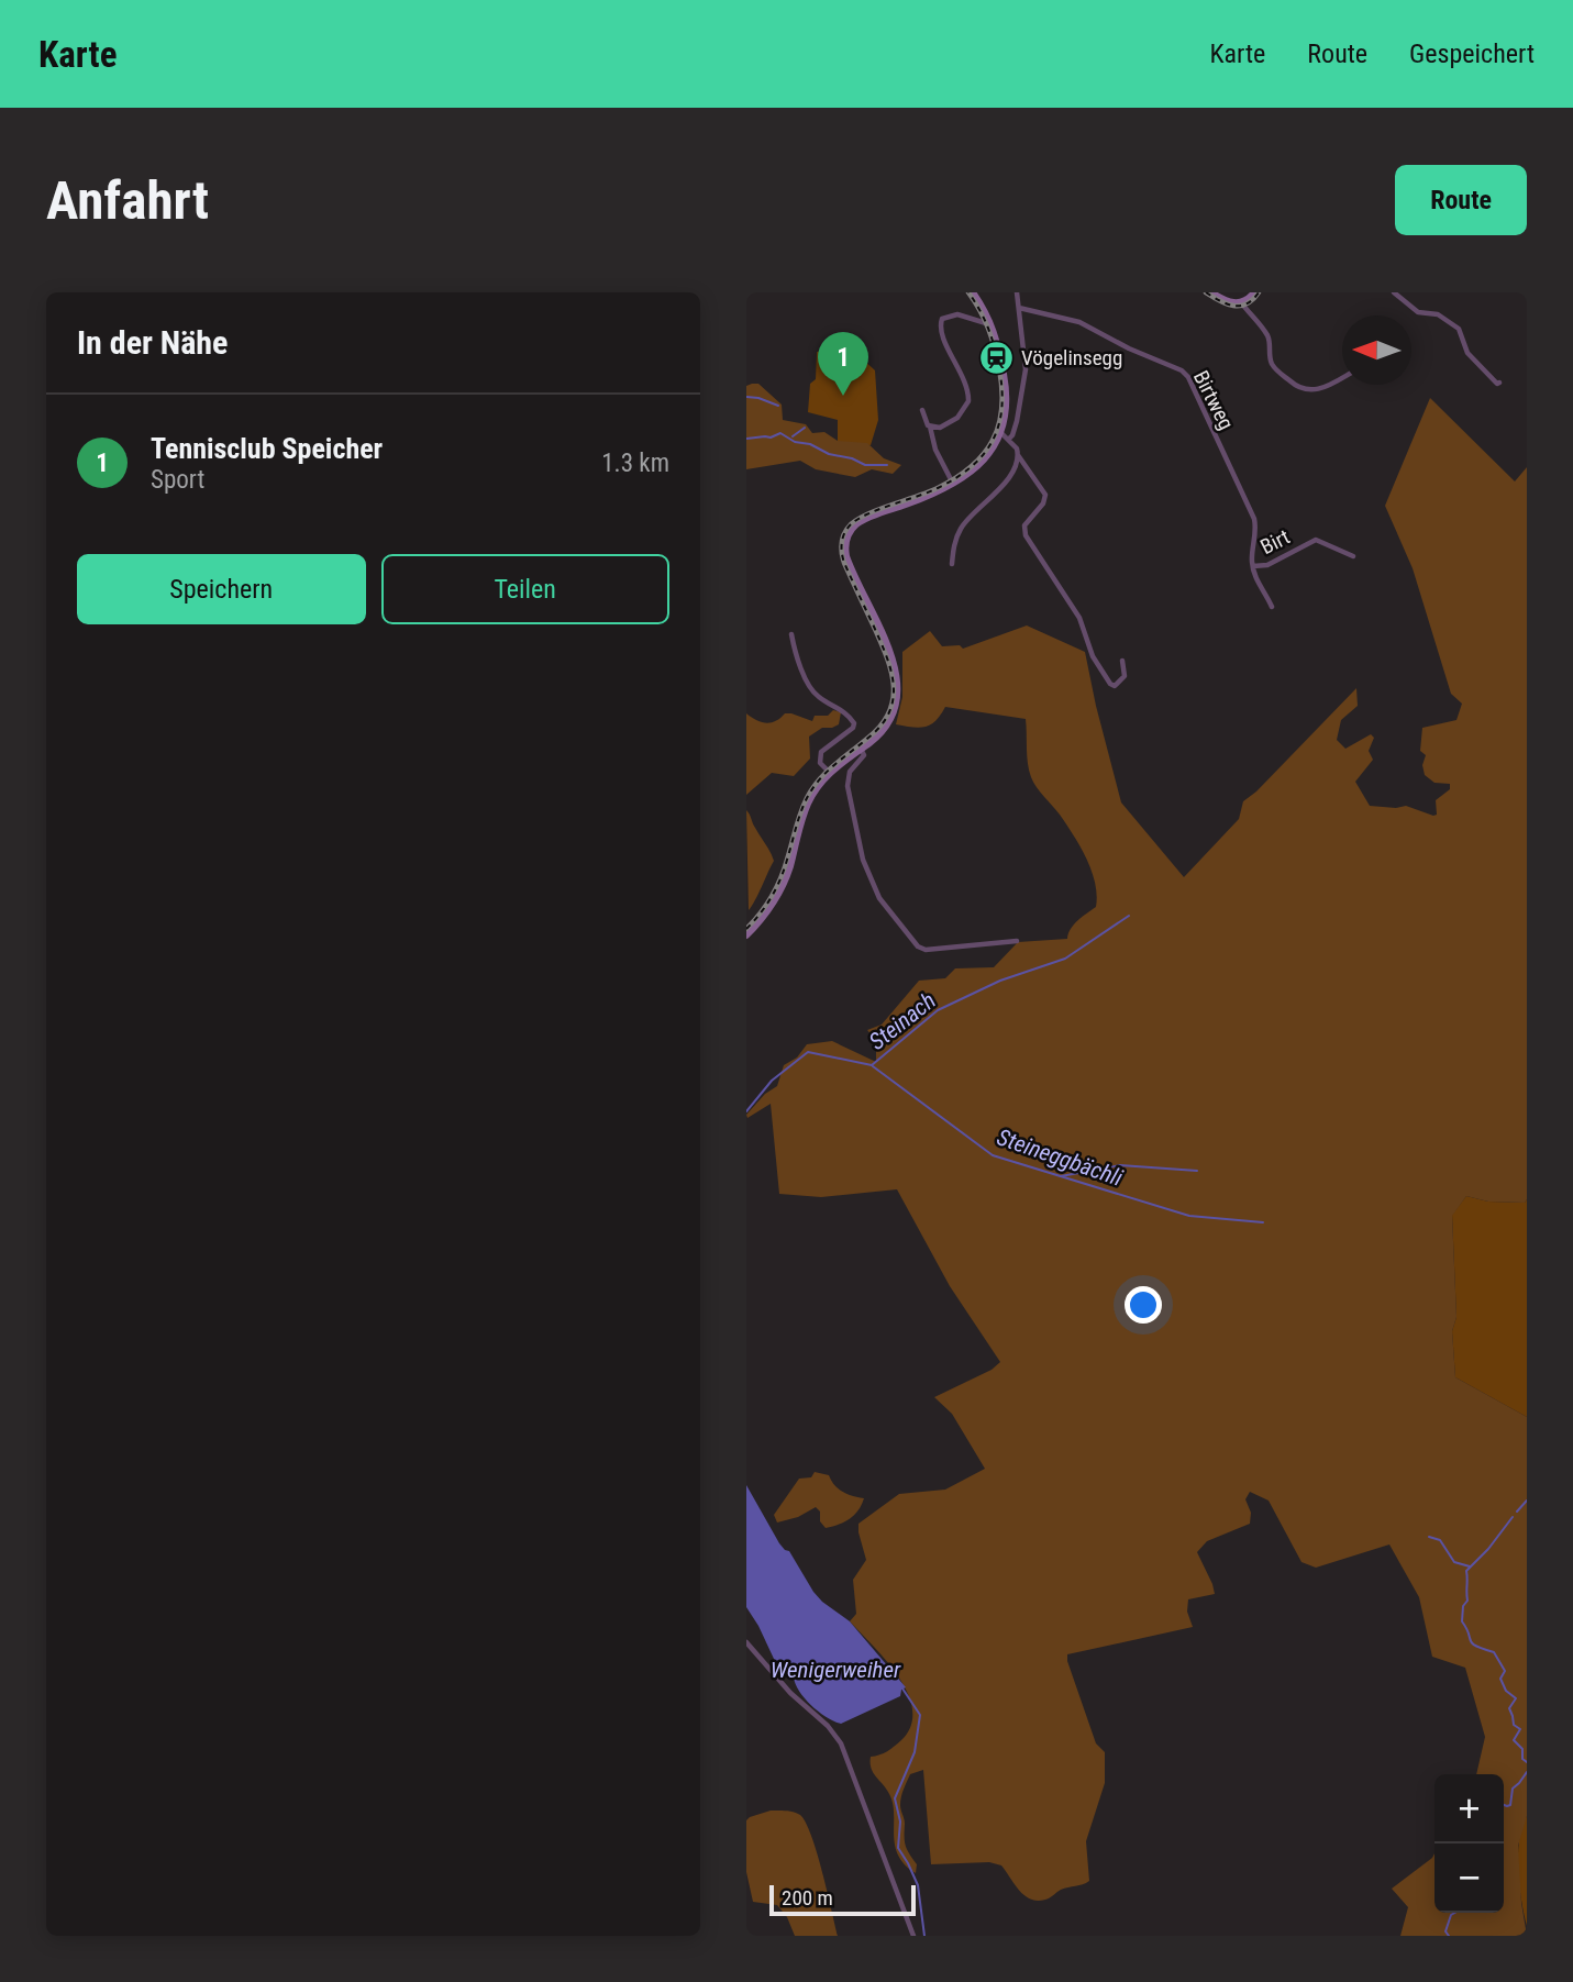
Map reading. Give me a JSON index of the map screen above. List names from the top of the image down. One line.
{"streets":{"street":["Birtweg","Birt"]},"crossings":[["Birtweg","Birt"]],"water":["Steinach","Steineggbächli","Wenigerweiher"],"places":{"station":["Vögelinsegg"]},"scale_bar":"200 m","north":"left","page":{"header":"Karte","nav":["Karte","Route","Gespeichert"],"buttons":["Route",["Speichern","Teilen"]],"title":"Anfahrt","heading":"In der Nähe","pins":"1","list":[{"mark":"1","name":"Tennisclub Speicher","note":"Sport","value":"1.3 km"}],"map_buttons":["+","−"],"scale":"200 m"}}
